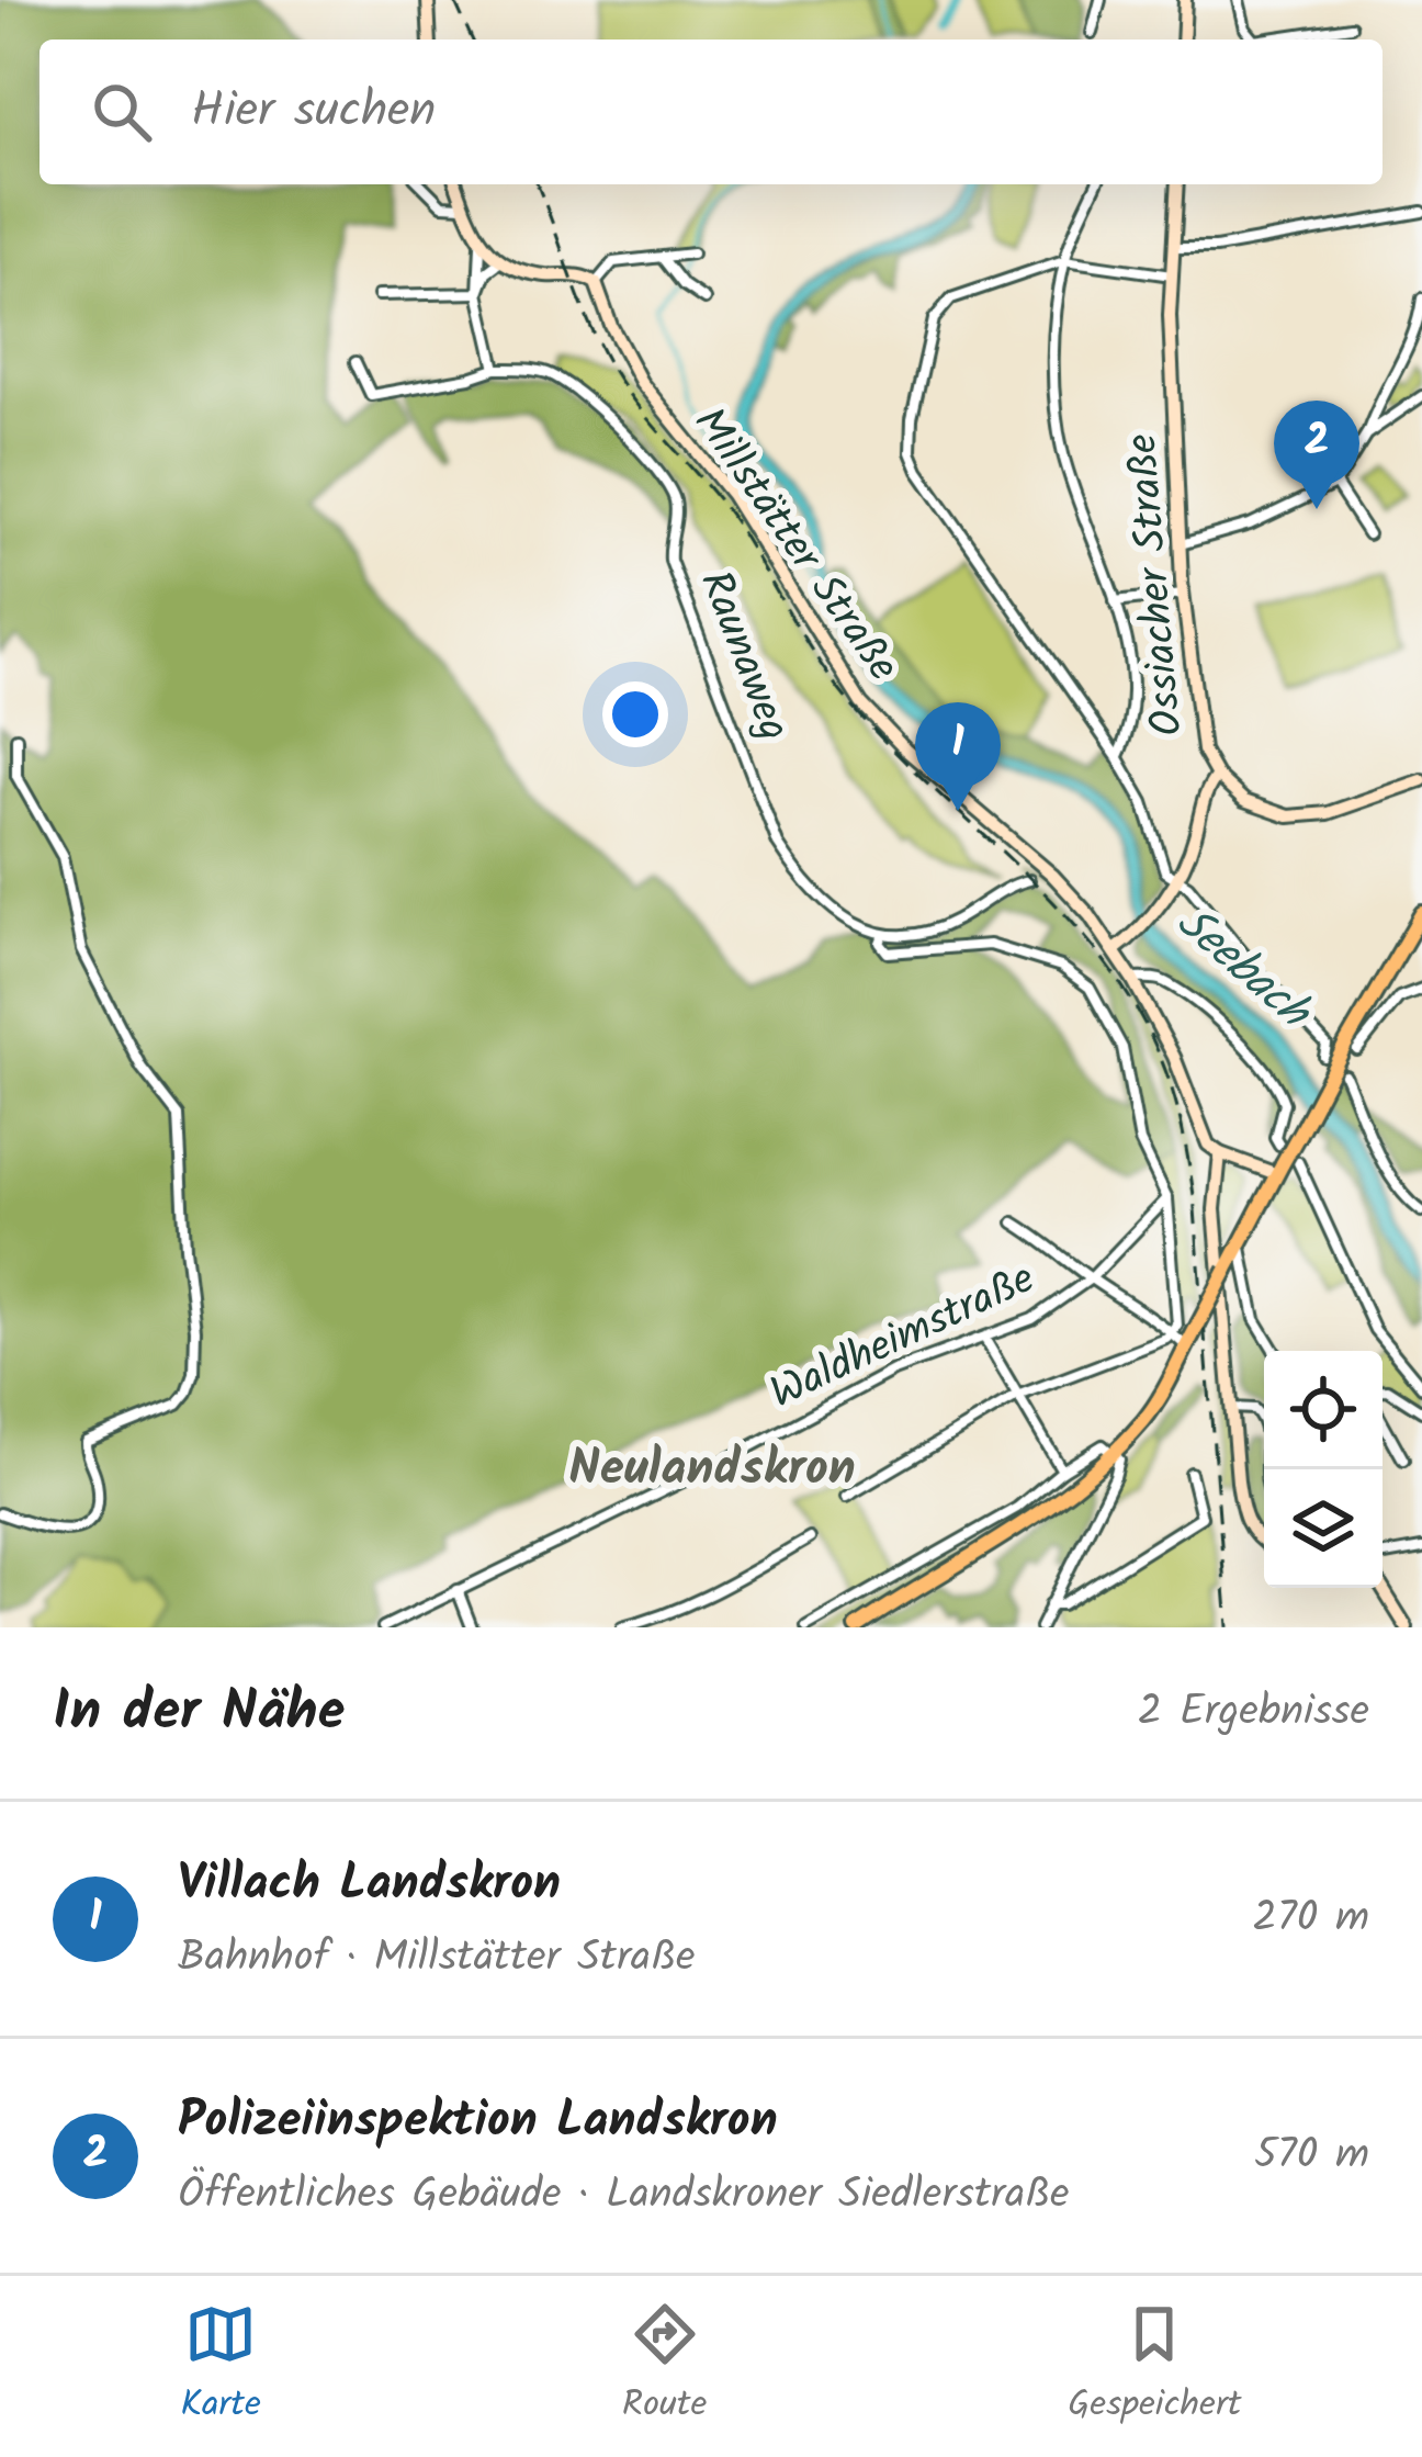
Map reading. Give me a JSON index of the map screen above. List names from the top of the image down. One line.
{"streets":{"street":["Millstätter Straße","Ossiacher Straße","Raunaweg","Waldheimstraße"]},"crossings":[["Millstätter Straße","Ossiacher Straße"],["Raunaweg","Waldheimstraße"]],"districts":["Neulandskron"],"water":["Seebach"],"page":{"search":"Hier suchen","pins":["2","1"],"heading":["In der Nähe","2 Ergebnisse"],"list":[{"mark":"1","name":"Villach Landskron","note":"Bahnhof · Millstätter Straße","value":"270 m"},{"mark":"2","name":"Polizeiinspektion Landskron","note":"Öffentliches Gebäude · Landskroner Siedlerstraße","value":"570 m"}],"nav":["Karte","Route","Gespeichert"]}}
